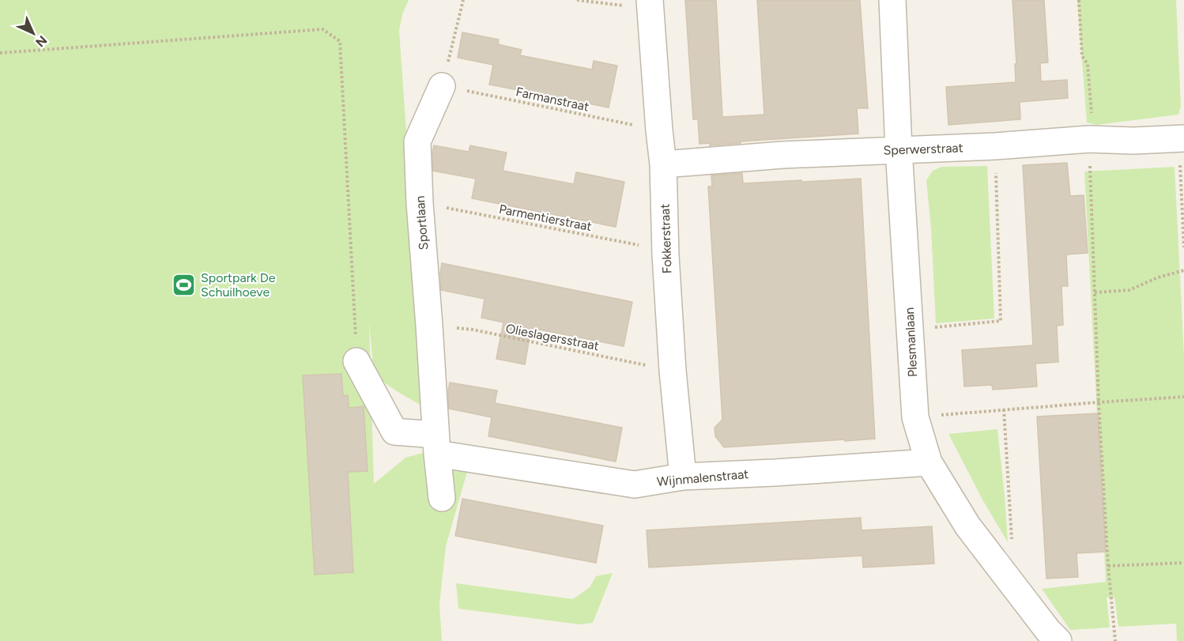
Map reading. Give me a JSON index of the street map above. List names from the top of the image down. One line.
{"streets":{"street":["Sperwerstraat","Sportlaan","Fokkerstraat","Plesmanlaan","Wijnmalenstraat"],"path":["Farmanstraat","Parmentierstraat","Olieslagersstraat"]},"crossings":[["Farmanstraat","Sportlaan"],["Farmanstraat","Fokkerstraat"],["Sperwerstraat","Fokkerstraat"],["Sperwerstraat","Plesmanlaan"],["Parmentierstraat","Sportlaan"],["Parmentierstraat","Fokkerstraat"],["Sportlaan","Olieslagersstraat"],["Sportlaan","Wijnmalenstraat"],["Fokkerstraat","Olieslagersstraat"],["Fokkerstraat","Wijnmalenstraat"],["Plesmanlaan","Wijnmalenstraat"]],"places":{"sports":["Sportpark De Schuilhoeve"]},"north":"bottom right"}
